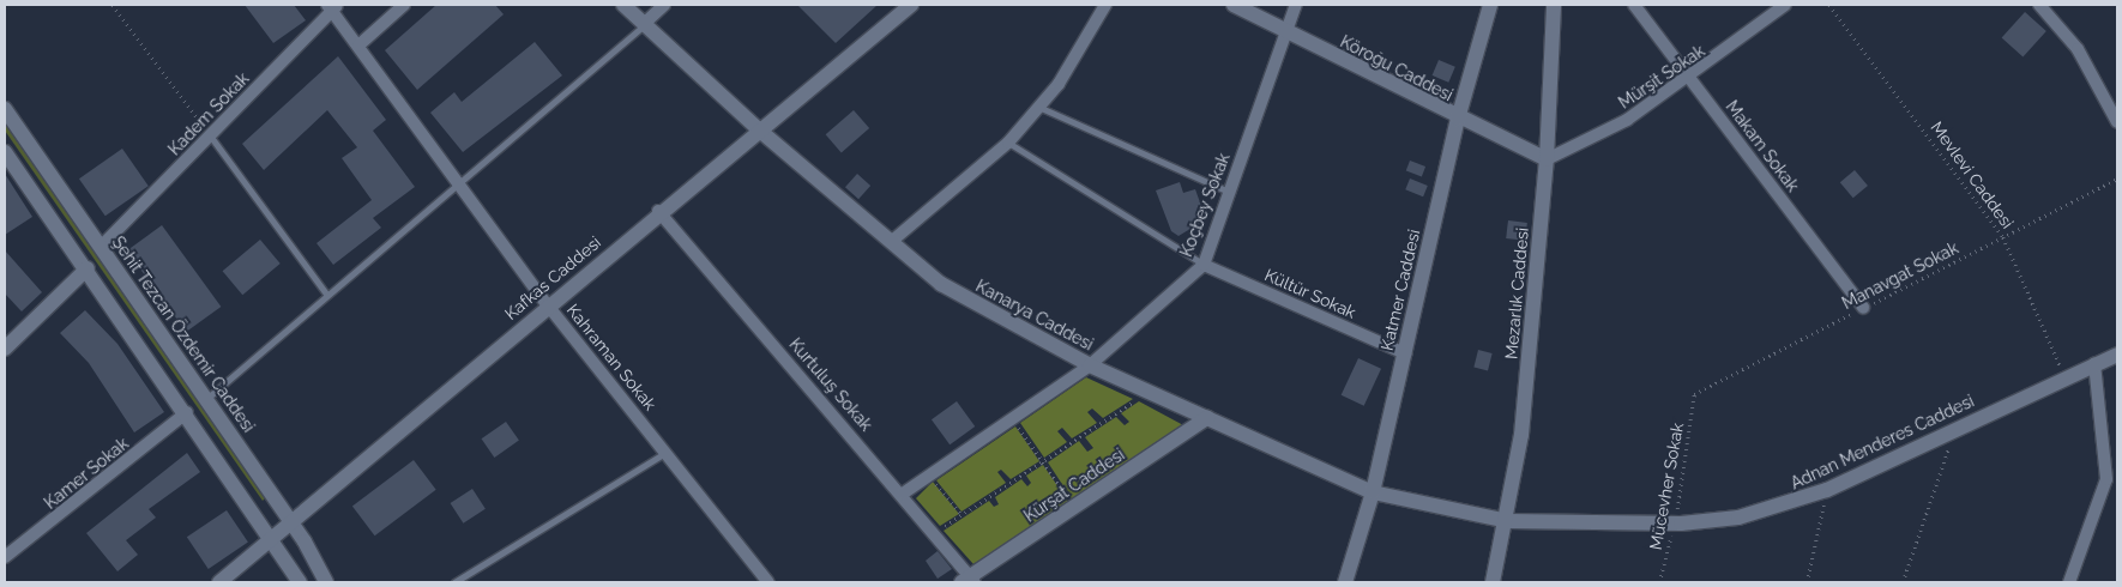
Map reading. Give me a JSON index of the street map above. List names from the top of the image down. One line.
{"streets":{"street":["Köroğu Caddesi","Mürşit Sokak","Kadem Sokak","Makam Sokak","Koçbey Sokak","Kafkas Caddesi","Katmer Caddesi","Kültür Sokak","Mezarlık Caddesi","Kanarya Caddesi","Şehit Tezcan Özdemir Caddesi","Kahraman Sokak","Kurtuluş Sokak","Adnan Menderes Caddesi","Kamer Sokak","Kürşat Caddesi"],"path":["Mevlevi Caddesi","Manavgat Sokak","Mücevher Sokak"]},"crossings":[["Köroğu Caddesi","Mürşit Sokak"],["Köroğu Caddesi","Koçbey Sokak"],["Köroğu Caddesi","Katmer Caddesi"],["Köroğu Caddesi","Mezarlık Caddesi"],["Mürşit Sokak","Makam Sokak"],["Mürşit Sokak","Mezarlık Caddesi"],["Kadem Sokak","Şehit Tezcan Özdemir Caddesi"],["Kadem Sokak","Kahraman Sokak"],["Makam Sokak","Manavgat Sokak"],["Mevlevi Caddesi","Manavgat Sokak"],["Mevlevi Caddesi","Adnan Menderes Caddesi"],["Koçbey Sokak","Kültür Sokak"],["Koçbey Sokak","Kanarya Caddesi"],["Koçbey Sokak","Kurtuluş Sokak"],["Manavgat Sokak","Mücevher Sokak"],["Kafkas Caddesi","Kanarya Caddesi"],["Kafkas Caddesi","Şehit Tezcan Özdemir Caddesi"],["Kafkas Caddesi","Kahraman Sokak"],["Kafkas Caddesi","Kurtuluş Sokak"],["Katmer Caddesi","Kültür Sokak"],["Katmer Caddesi","Kanarya Caddesi"],["Mezarlık Caddesi","Kanarya Caddesi"],["Mezarlık Caddesi","Adnan Menderes Caddesi"],["Kanarya Caddesi","Adnan Menderes Caddesi"],["Kanarya Caddesi","Kürşat Caddesi"],["Kurtuluş Sokak","Kürşat Caddesi"],["Adnan Menderes Caddesi","Mücevher Sokak"]]}
